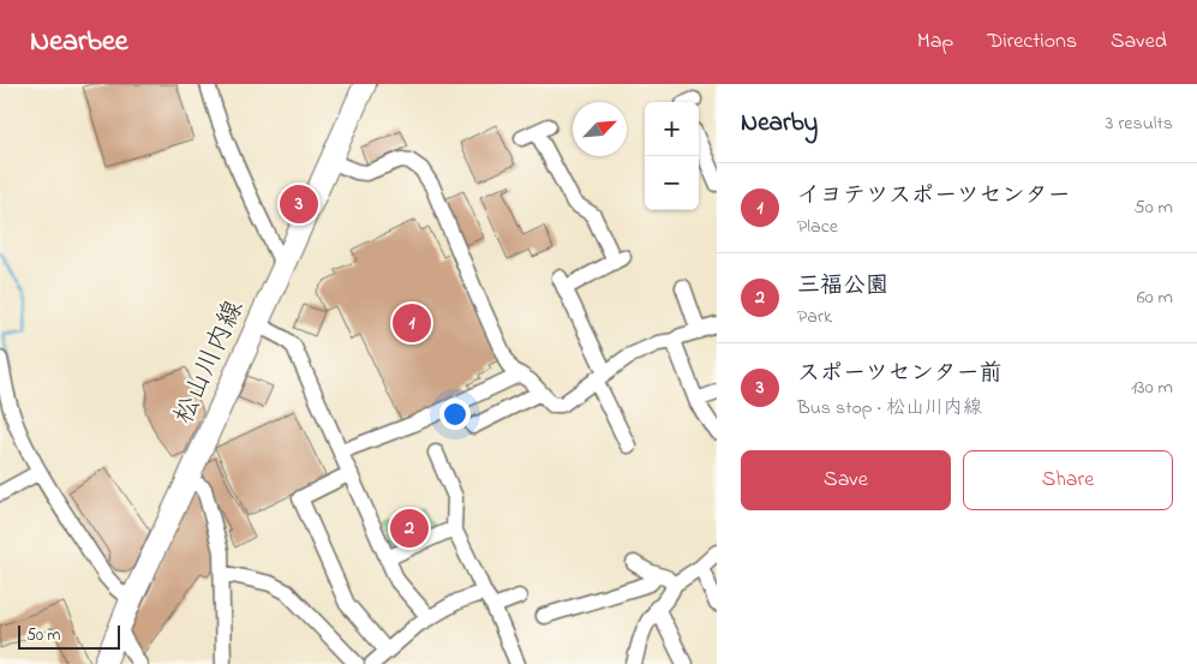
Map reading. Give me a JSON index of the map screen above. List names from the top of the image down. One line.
{"streets":{"main road":["松山川内線"]},"scale_bar":"50 m","north":"top right","page":{"header":"Nearbee","nav":["Map","Directions","Saved"],"heading":["Nearby","3 results"],"map_buttons":["+","−"],"list":[{"mark":"1","name":"イヨテツスポーツセンター","note":"Place","value":"50 m"},{"mark":"2","name":"三福公園","note":"Park","value":"60 m"},{"mark":"3","name":"スポーツセンター前","note":"Bus stop · 松山川内線","value":"130 m"}],"pins":["3","1","2"],"buttons":["Save","Share"],"scale":"50 m"}}
